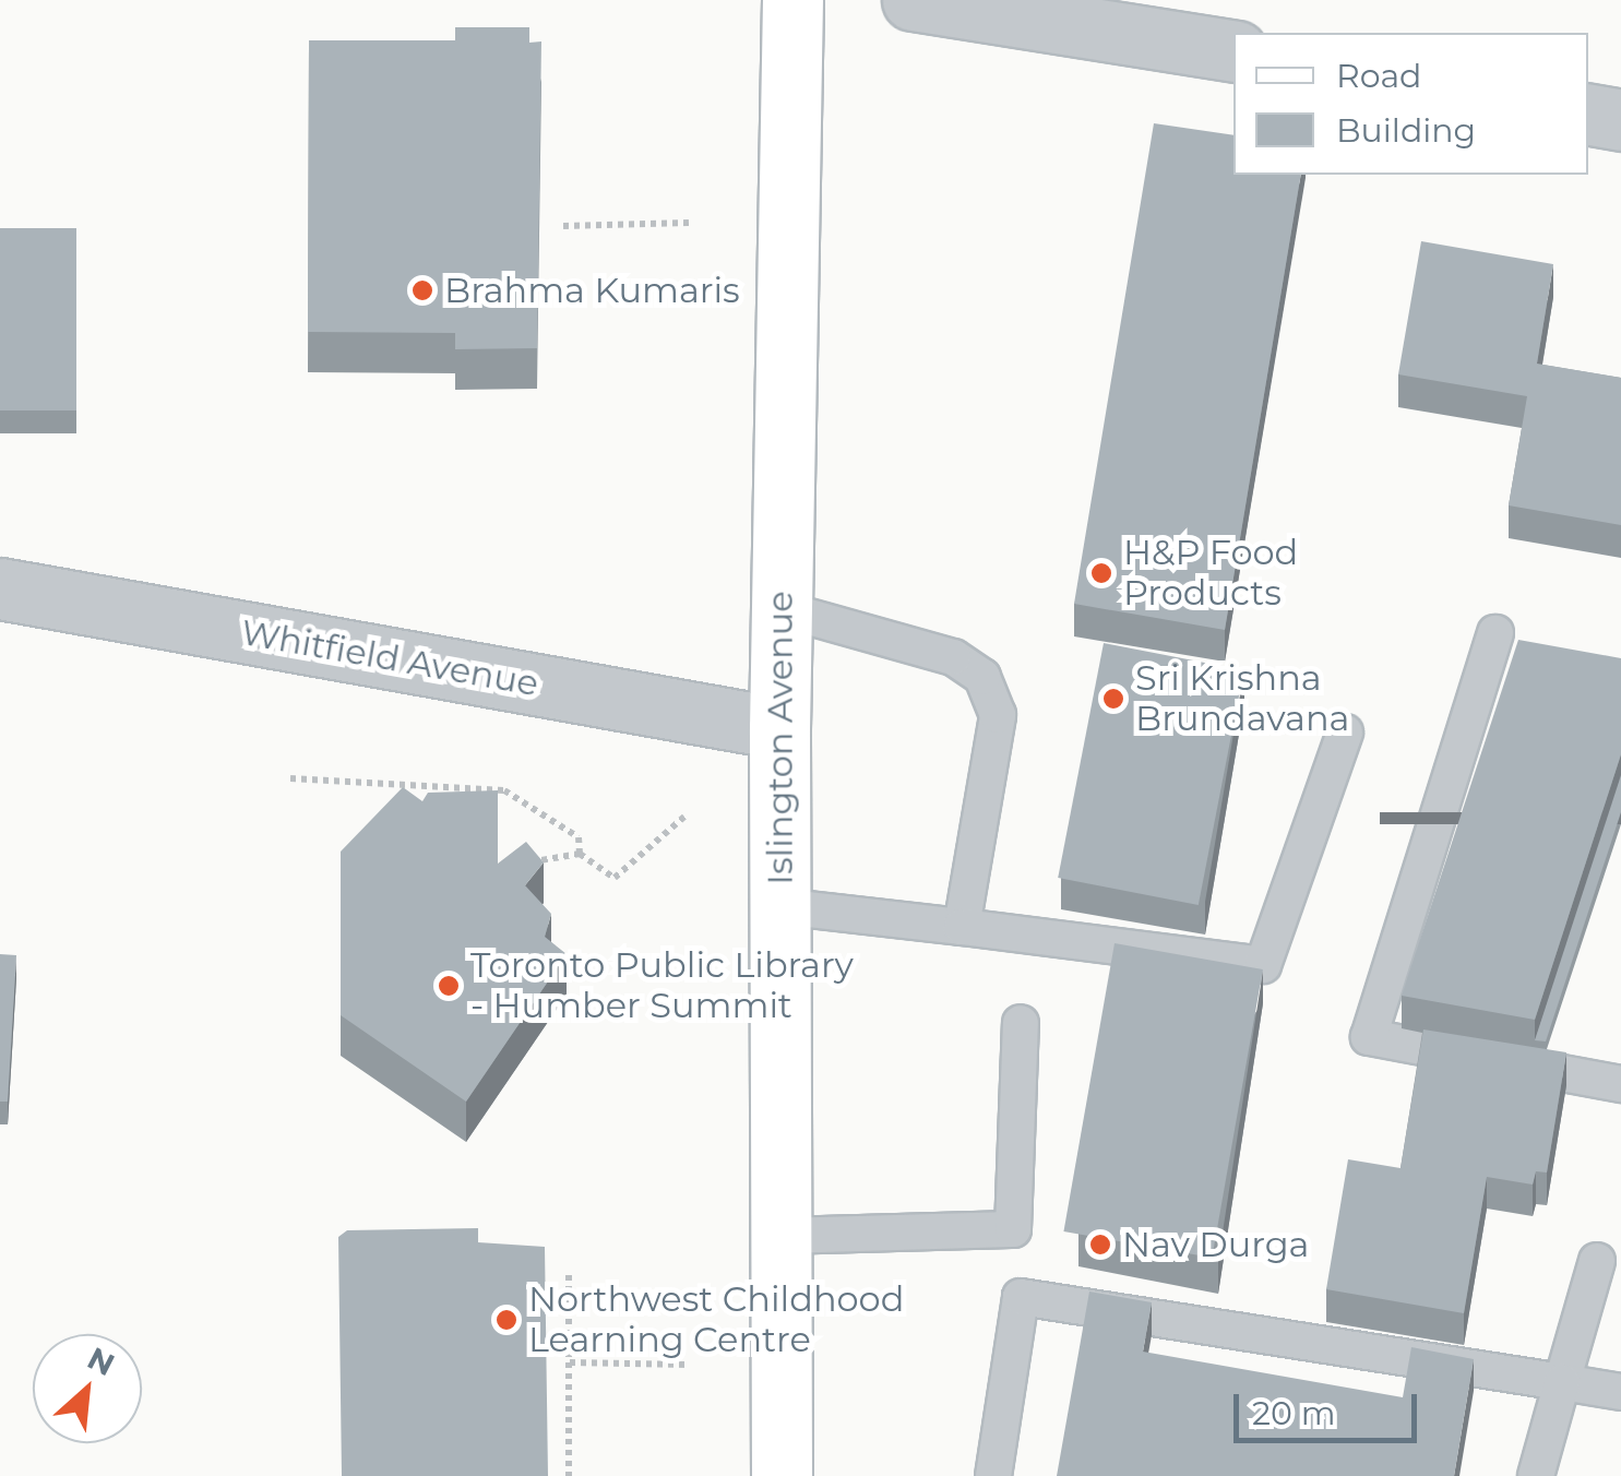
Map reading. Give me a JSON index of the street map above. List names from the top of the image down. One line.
{"streets":{"main road":["Islington Avenue"],"street":["Whitfield Avenue"]},"crossings":[["Whitfield Avenue","Islington Avenue"]],"places":["Brahma Kumaris","H&P Food Products","Sri Krishna Brundavana","Toronto Public Library - Humber Summit","Nav Durga","Northwest Childhood Learning Centre"],"legend":["Road","Building"],"scale_bar":"20 m","north":"top right"}
